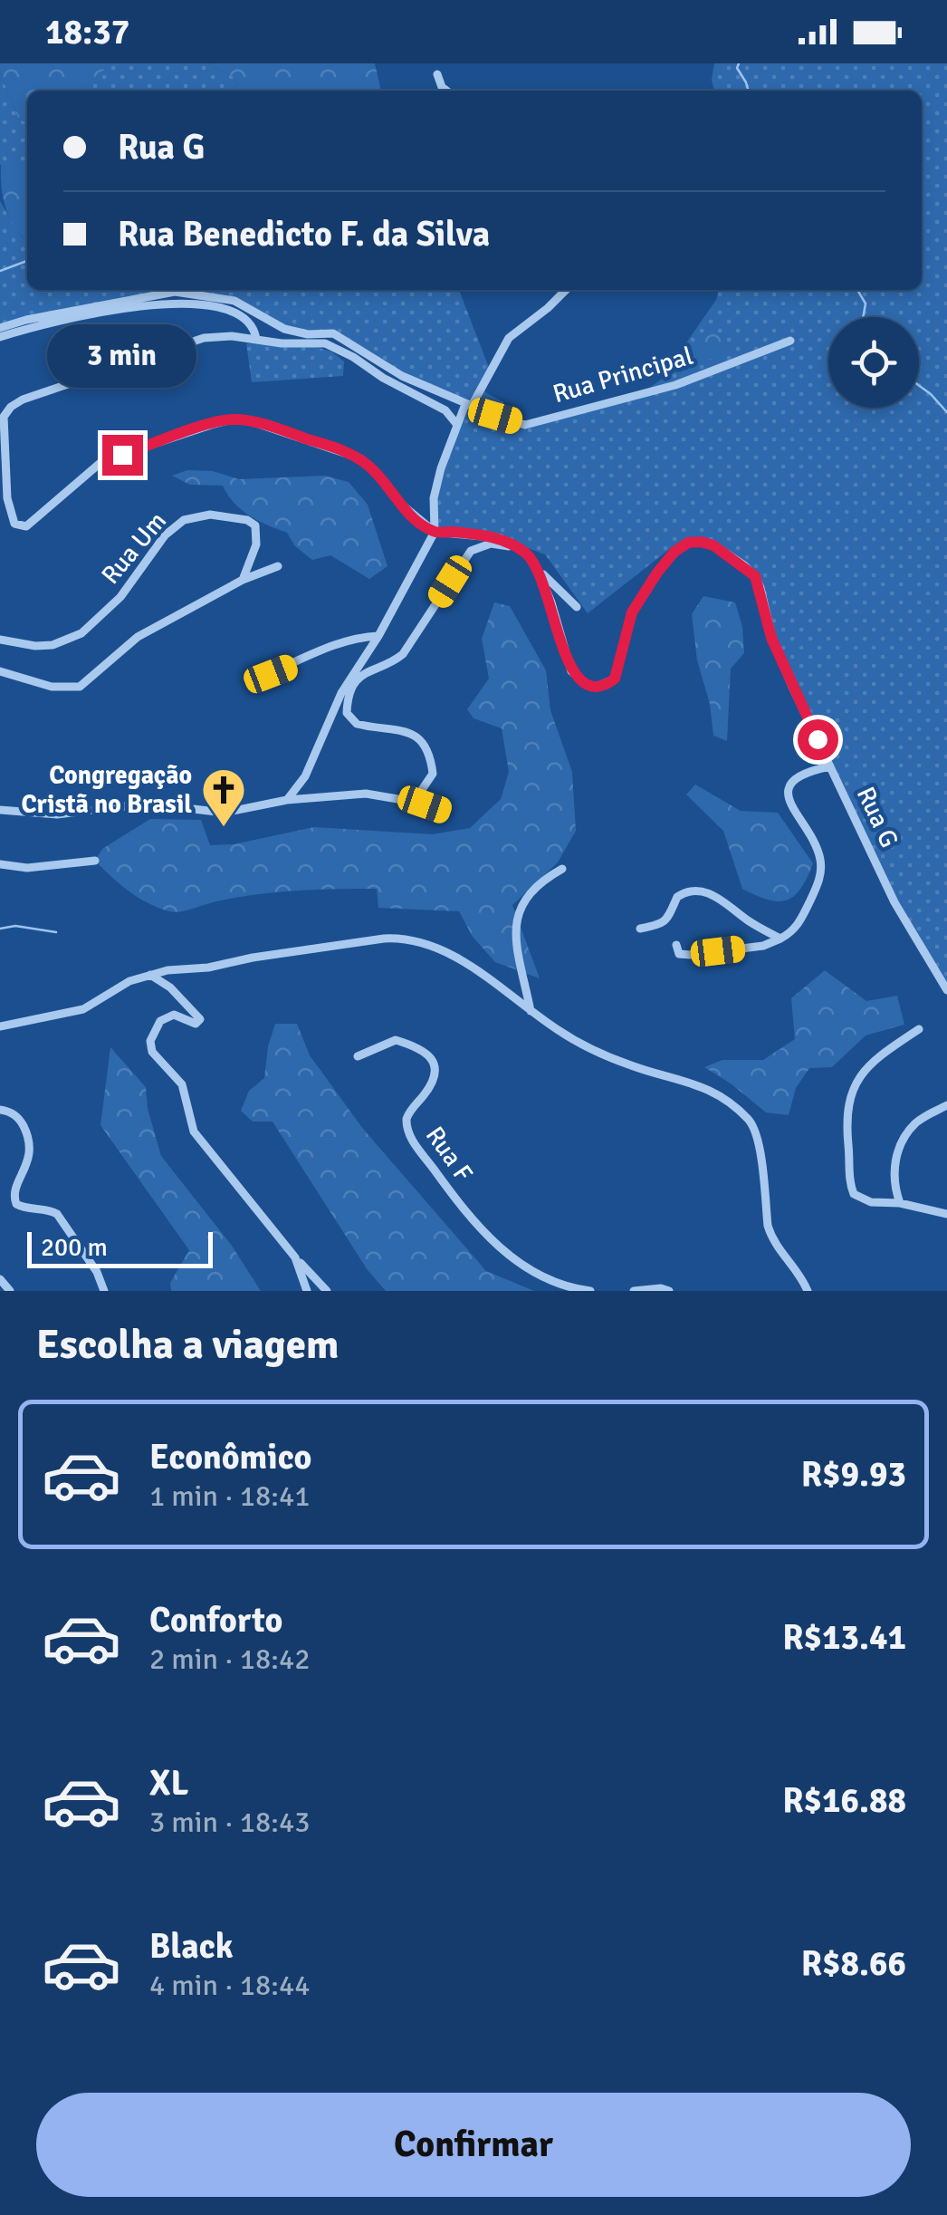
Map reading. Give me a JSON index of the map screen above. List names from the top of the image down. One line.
{"streets":{"street":["Rua Principal","Rua Um","Rua G","Rua F"]},"places":{"church":["Congregação Cristã no Brasil"]},"scale_bar":"200 m","page":{"status":"18:37","banner":["Rua G","Rua Benedicto F. da Silva"],"bubble":"3 min","scale":"200 m","heading":"Escolha a viagem","list":[{"name":"Econômico","note":"1 min · 18:41","value":"R$9.93"},{"name":"Conforto","note":"2 min · 18:42","value":"R$13.41"},{"name":"XL","note":"3 min · 18:43","value":"R$16.88"},{"name":"Black","note":"4 min · 18:44","value":"R$8.66"}],"buttons":"Confirmar"}}
